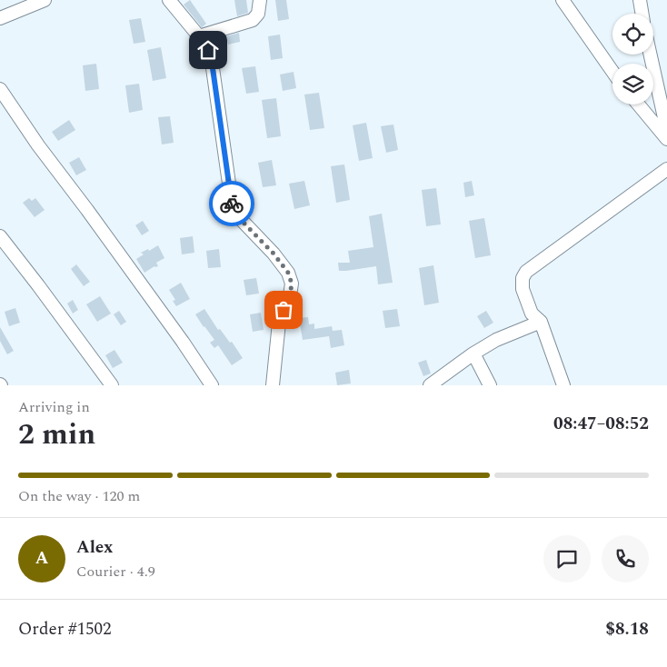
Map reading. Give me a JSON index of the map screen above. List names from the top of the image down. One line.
{"page":{"heading":["2 min","Arriving in","08:47–08:52"],"panel":["Alex","Courier · 4.9","Order #1502","$8.18"],"bar":"On the way · 120 m","round":"A"}}
